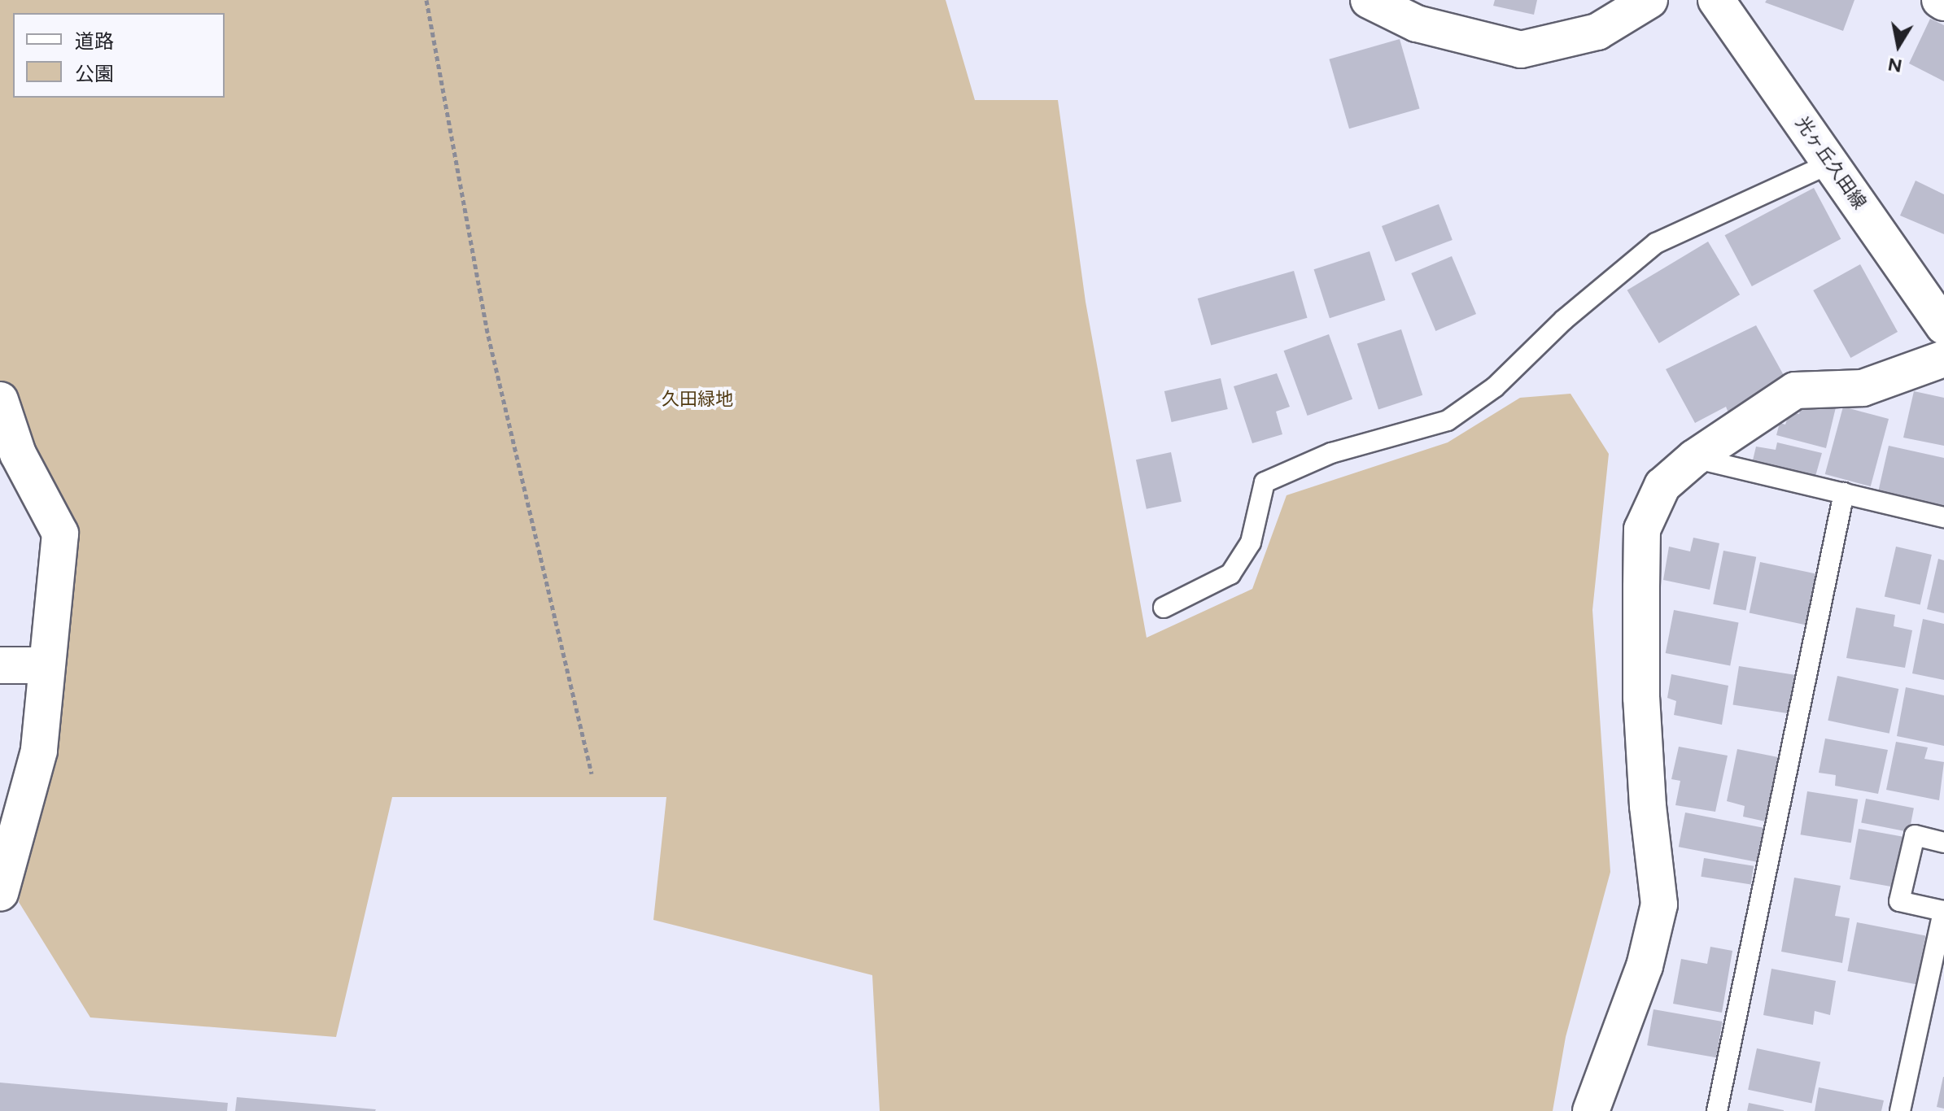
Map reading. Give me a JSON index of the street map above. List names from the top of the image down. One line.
{"streets":{"street":["光ヶ丘久田線"]},"parks":["久田緑地"],"legend":["道路","公園"],"north":"bottom"}
